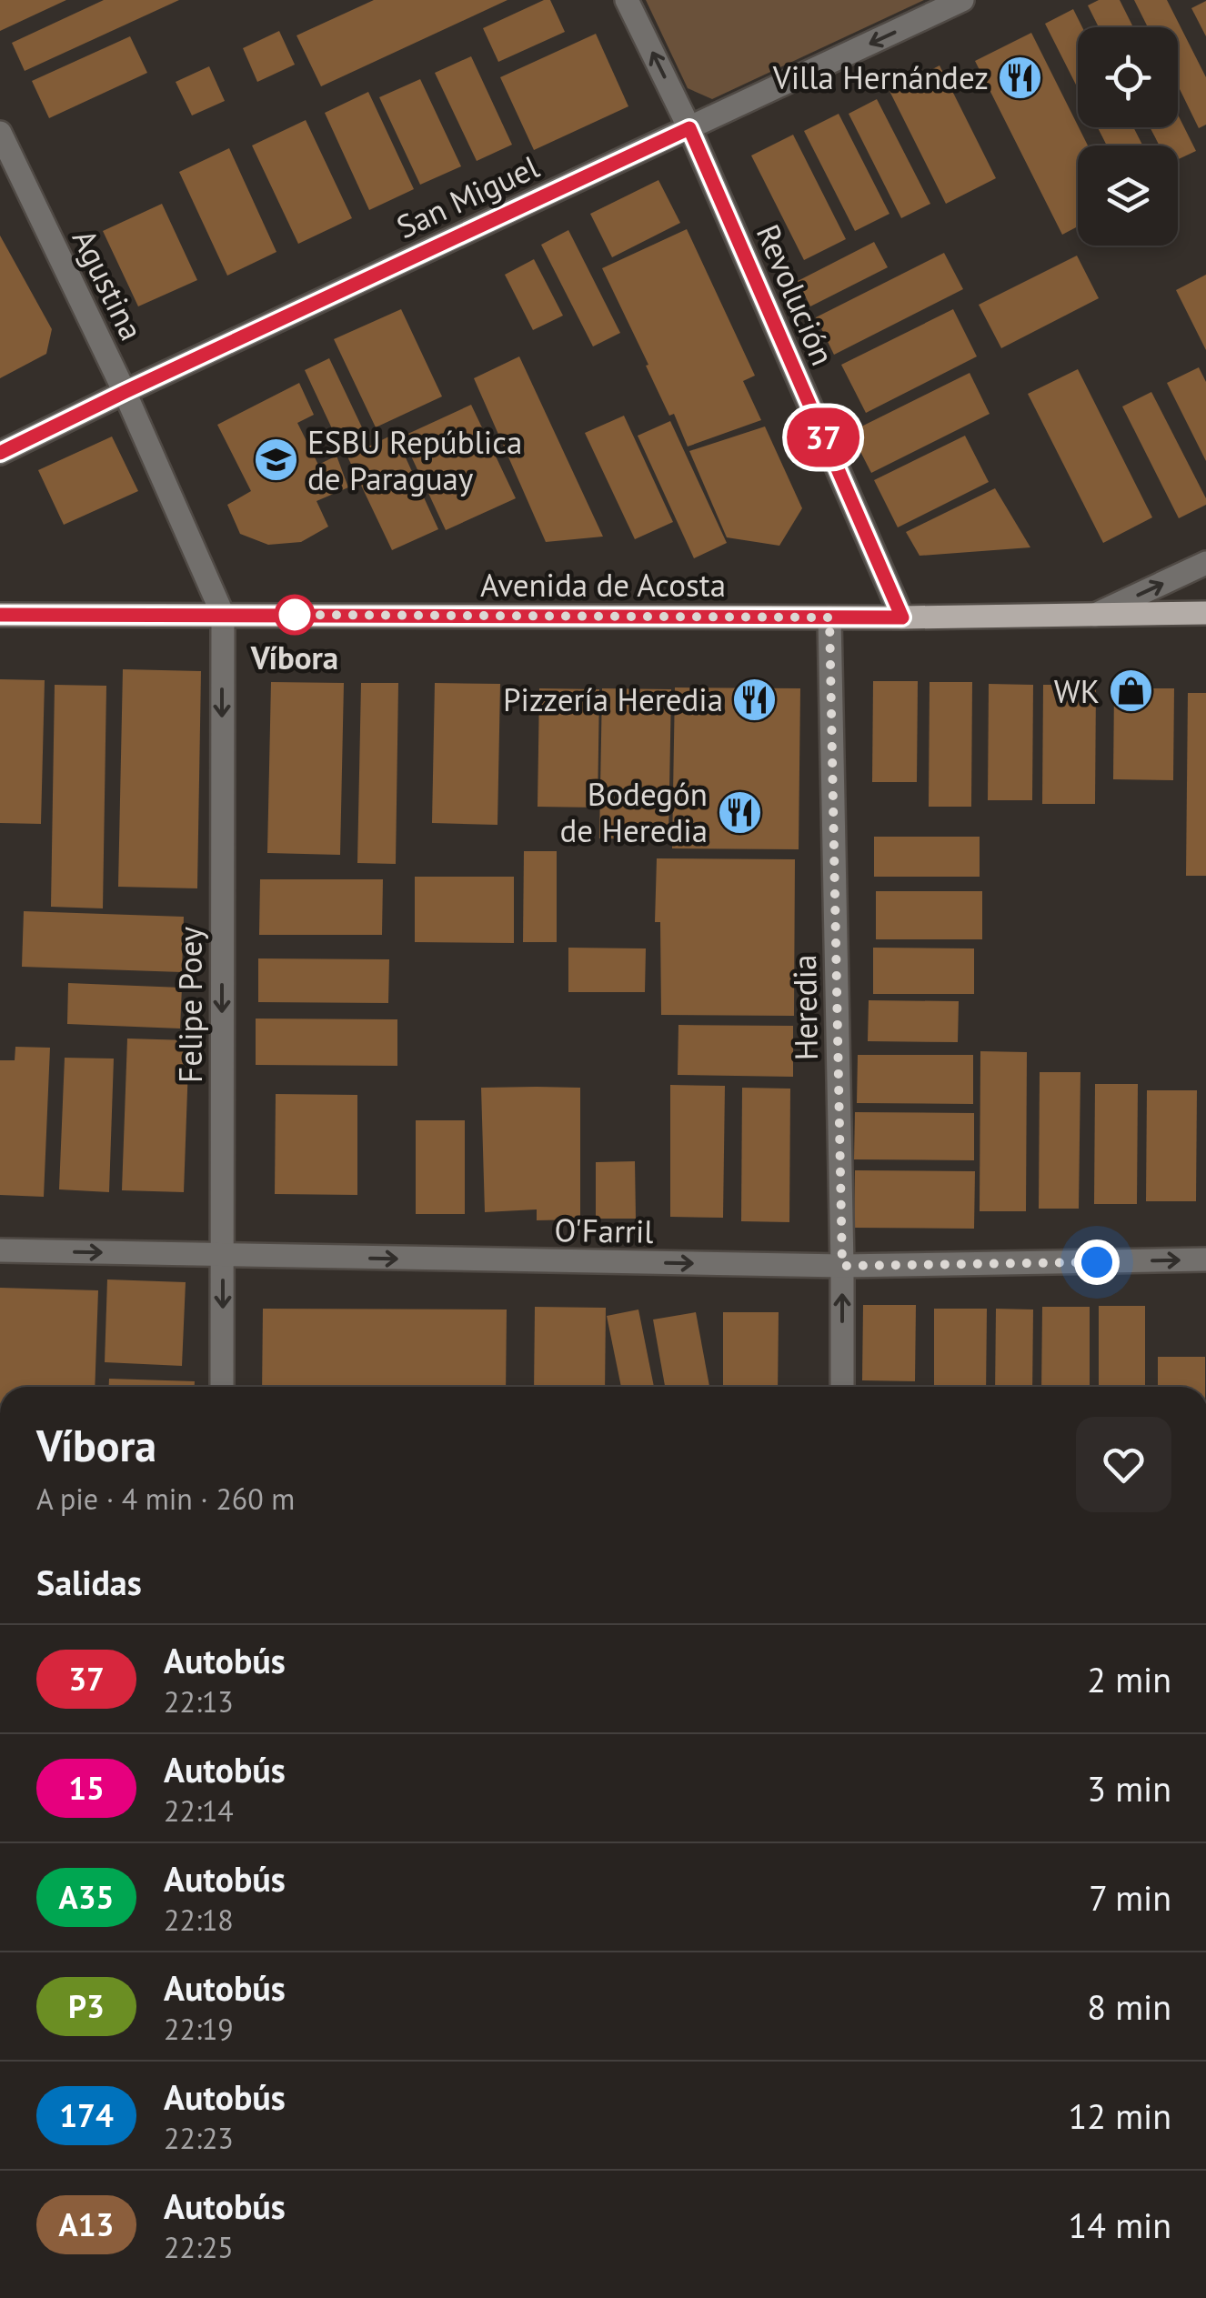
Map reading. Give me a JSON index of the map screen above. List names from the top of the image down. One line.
{"streets":{"main road":["Avenida de Acosta"],"street":["San Miguel","Agustina","Revolución","Felipe Poey","Heredia","O'Farril"]},"crossings":[["San Miguel","Agustina"],["San Miguel","Revolución"],["Agustina","Avenida de Acosta"],["Agustina","Felipe Poey"],["Revolución","Avenida de Acosta"],["Avenida de Acosta","Felipe Poey"],["Avenida de Acosta","Heredia"],["Felipe Poey","O'Farril"],["Heredia","O'Farril"]],"one_way":["Felipe Poey","O'Farril"],"places":{"restaurant":["Villa Hernández","Pizzería Heredia","Bodegón de Heredia"],"school or university":["ESBU República de Paraguay"],"other":["Víbora"],"shop":["WK"]},"lines":["bus line 37"],"page":{"on_map":"37","heading":[["Víbora","A pie · 4 min · 260 m"],"Salidas"],"list":[{"mark":"37","name":"Autobús","note":"22:13","value":"2 min"},{"mark":"15","name":"Autobús","note":"22:14","value":"3 min"},{"mark":"A35","name":"Autobús","note":"22:18","value":"7 min"},{"mark":"P3","name":"Autobús","note":"22:19","value":"8 min"},{"mark":"174","name":"Autobús","note":"22:23","value":"12 min"},{"mark":"A13","name":"Autobús","note":"22:25","value":"14 min"}]}}
